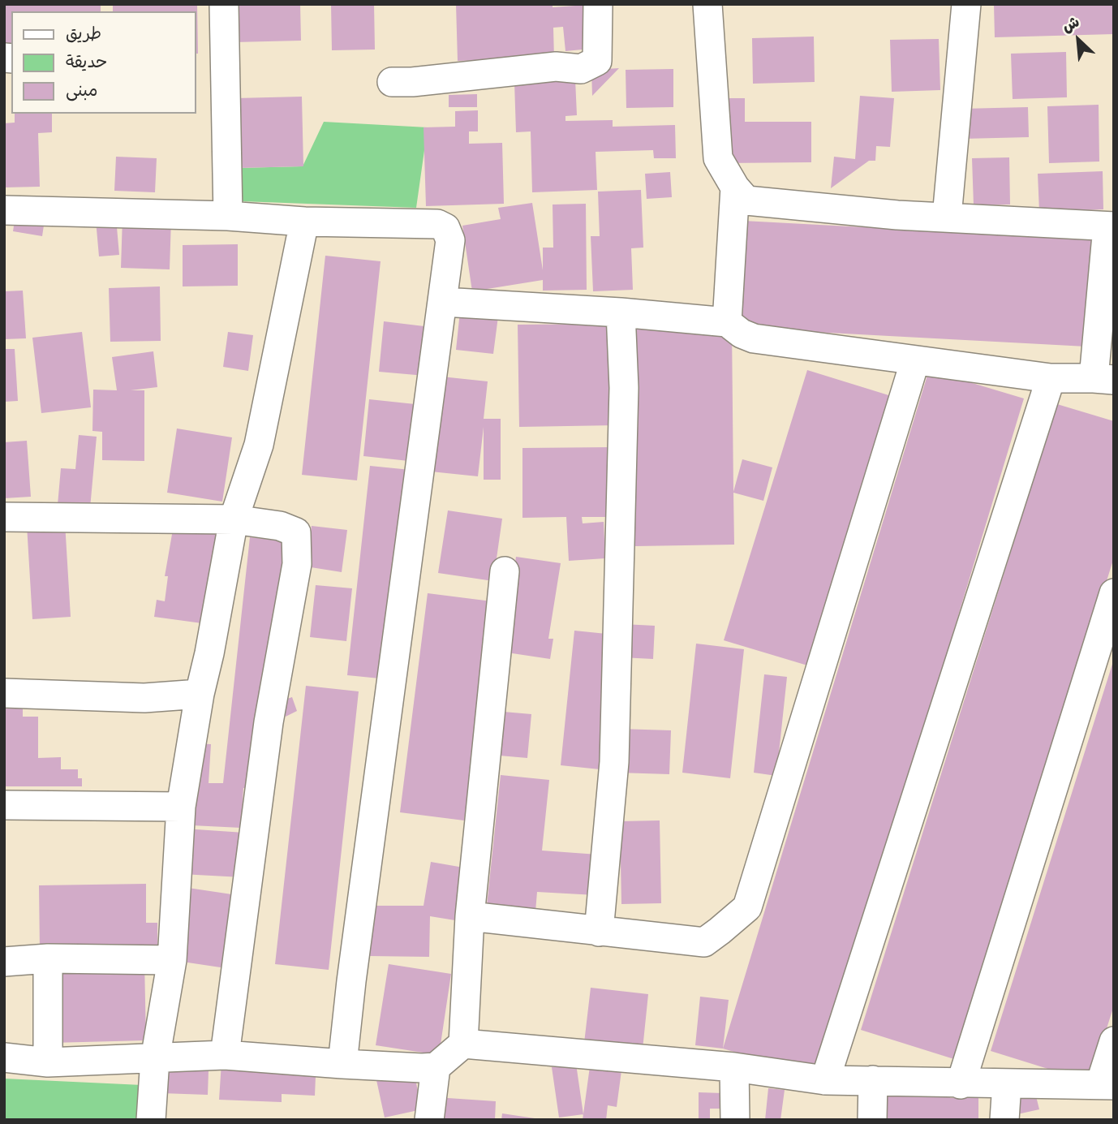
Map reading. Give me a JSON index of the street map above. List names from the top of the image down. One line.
{"legend":["طريق","حديقة","مبنى"],"north":"top left"}
